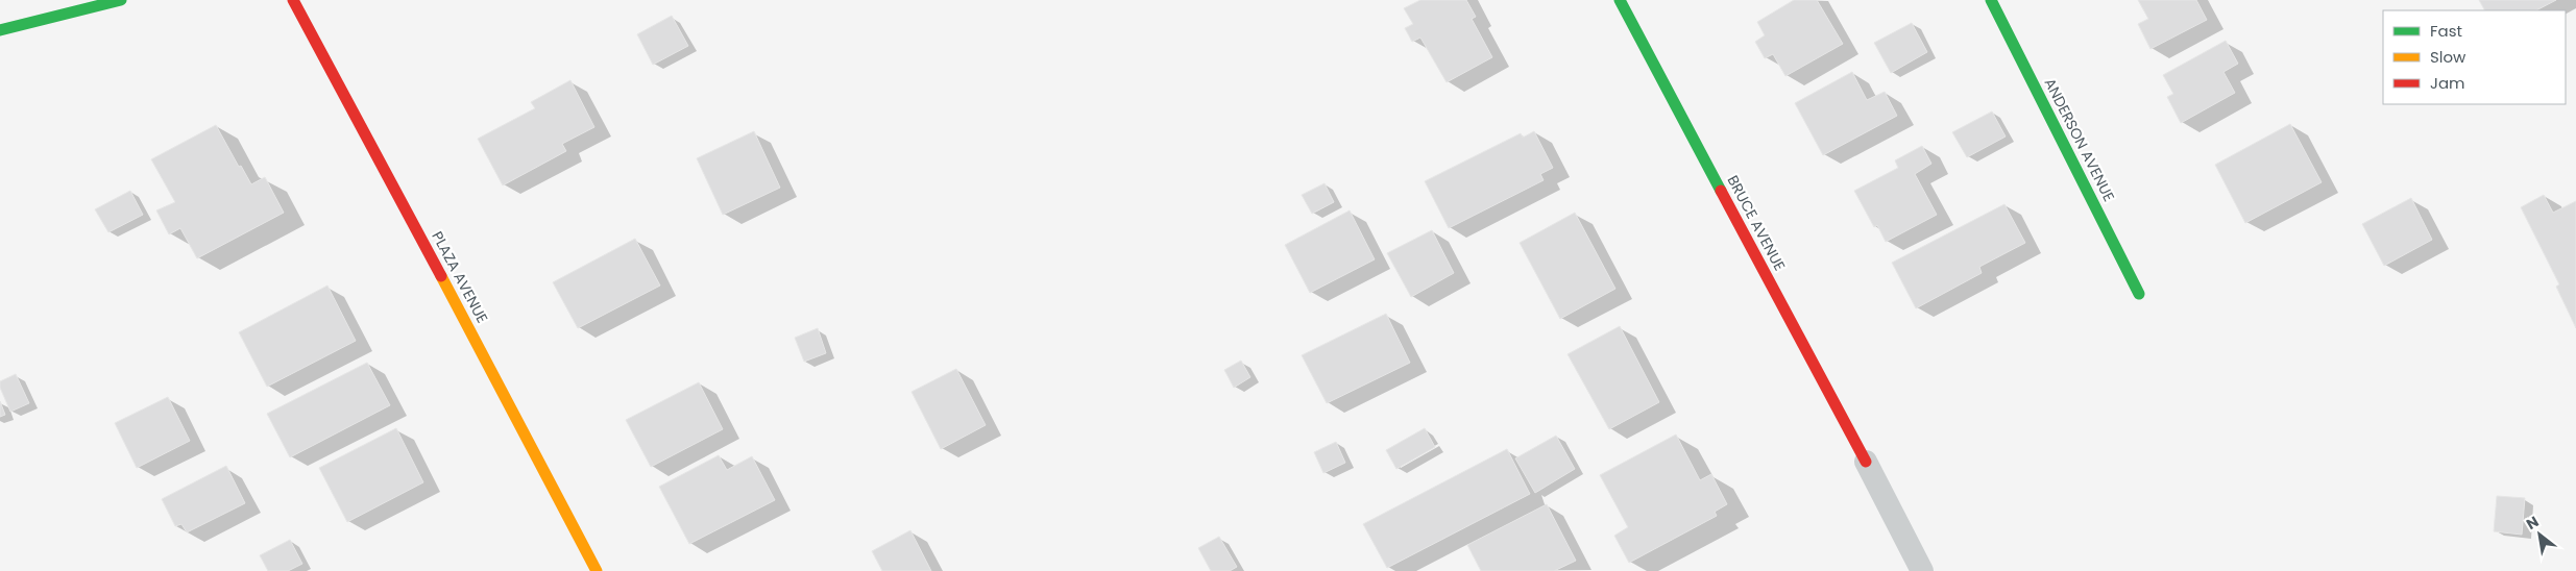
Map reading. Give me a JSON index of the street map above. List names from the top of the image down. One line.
{"streets":{"street":["ANDERSON AVENUE","BRUCE AVENUE","PLAZA AVENUE"]},"legend":["Fast","Slow","Jam"],"north":"top left"}
